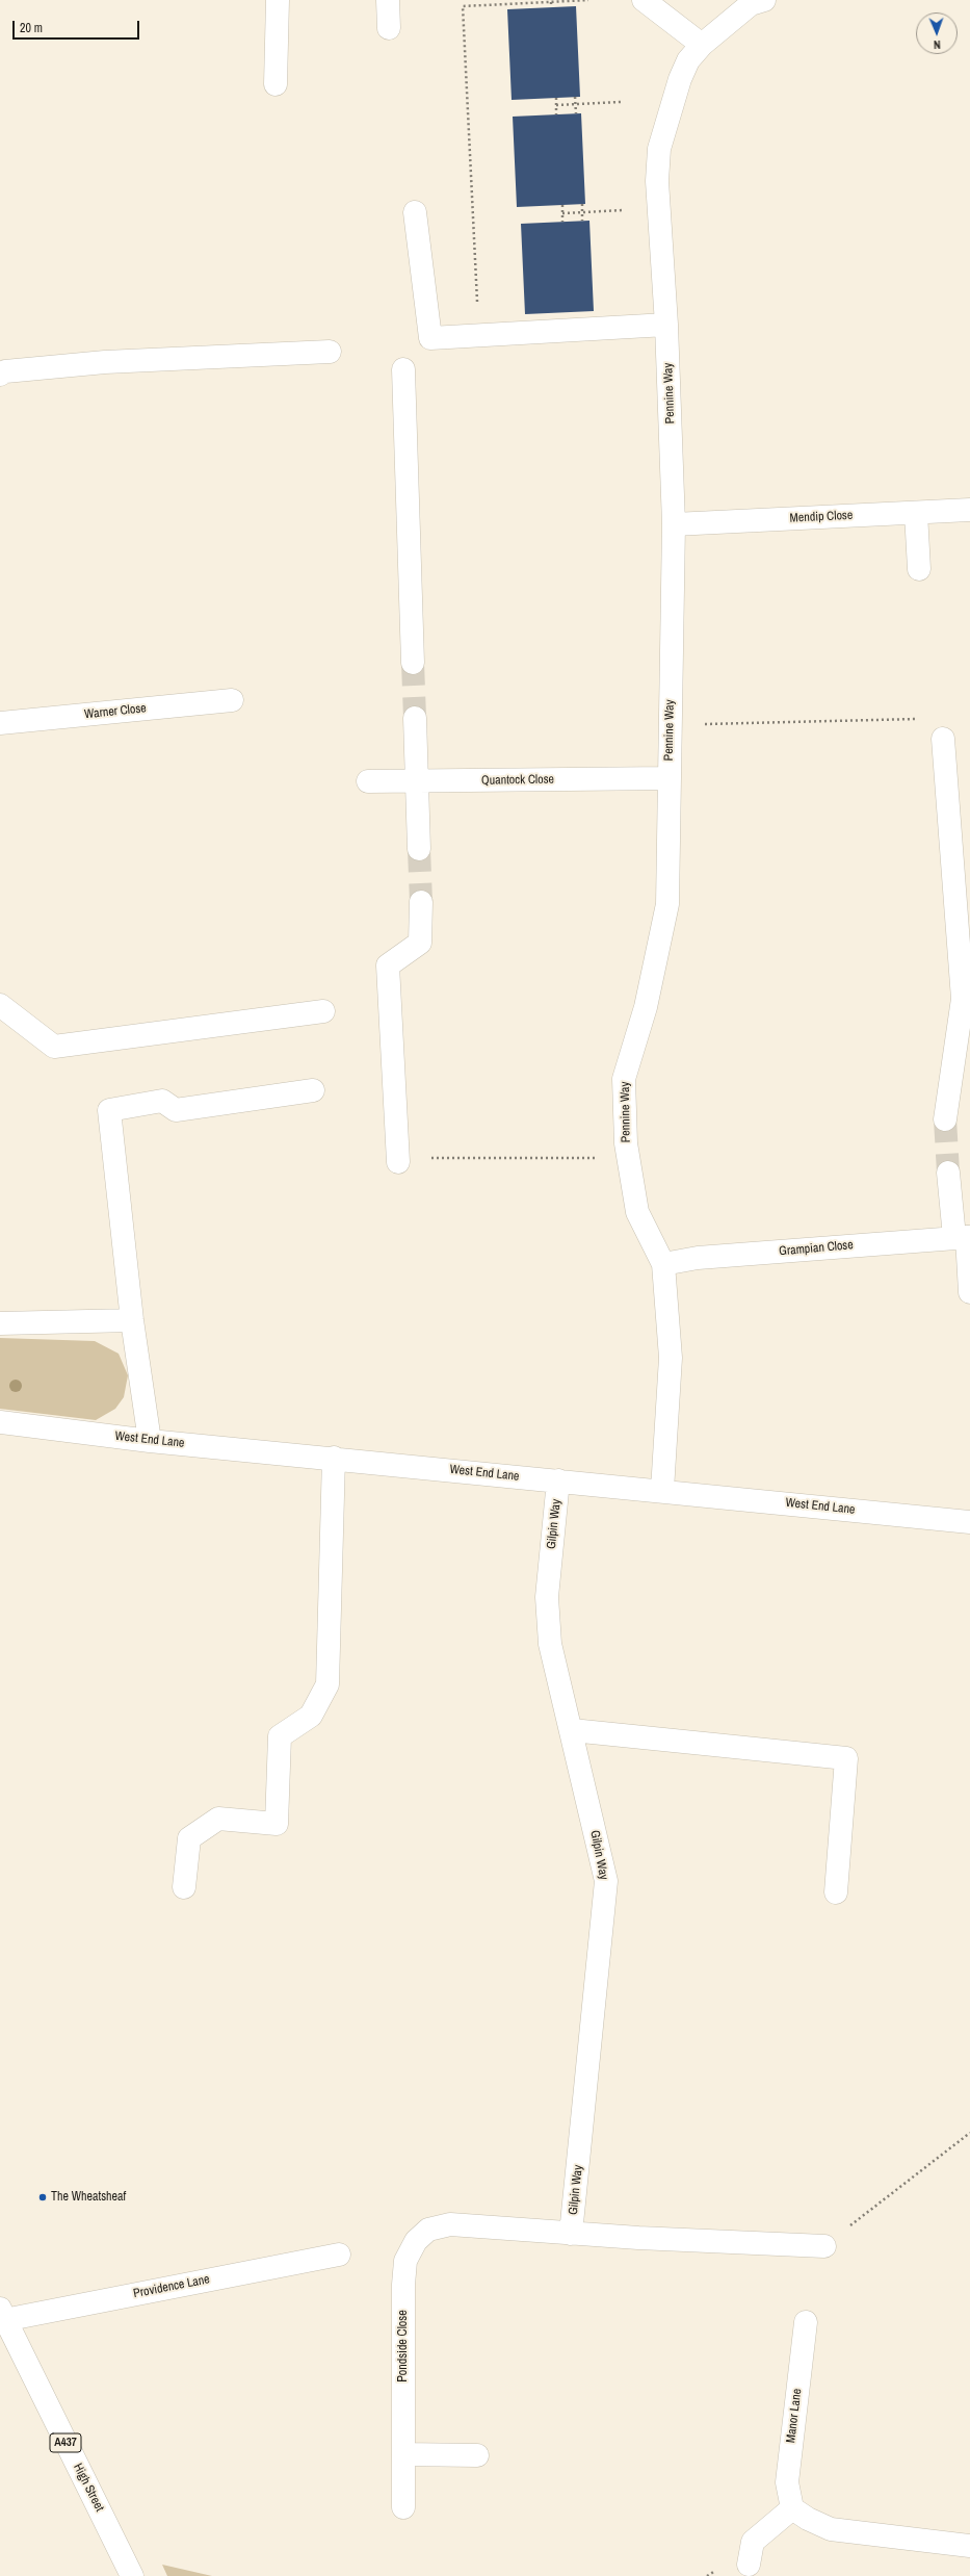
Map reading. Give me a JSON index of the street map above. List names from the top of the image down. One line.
{"streets":{"street":["Pennine Way","Mendip Close","Warner Close","Quantock Close","Grampian Close","West End Lane","Gilpin Way","Providence Lane","Pondside Close","Manor Lane","A437","High Street"]},"crossings":[["Pennine Way","Mendip Close"],["Pennine Way","Quantock Close"],["Pennine Way","Grampian Close"],["Pennine Way","West End Lane"],["West End Lane","Gilpin Way"],["Gilpin Way","Pondside Close"],["Providence Lane","High Street"]],"places":["The Wheatsheaf"],"scale_bar":"20 m","north":"bottom"}
